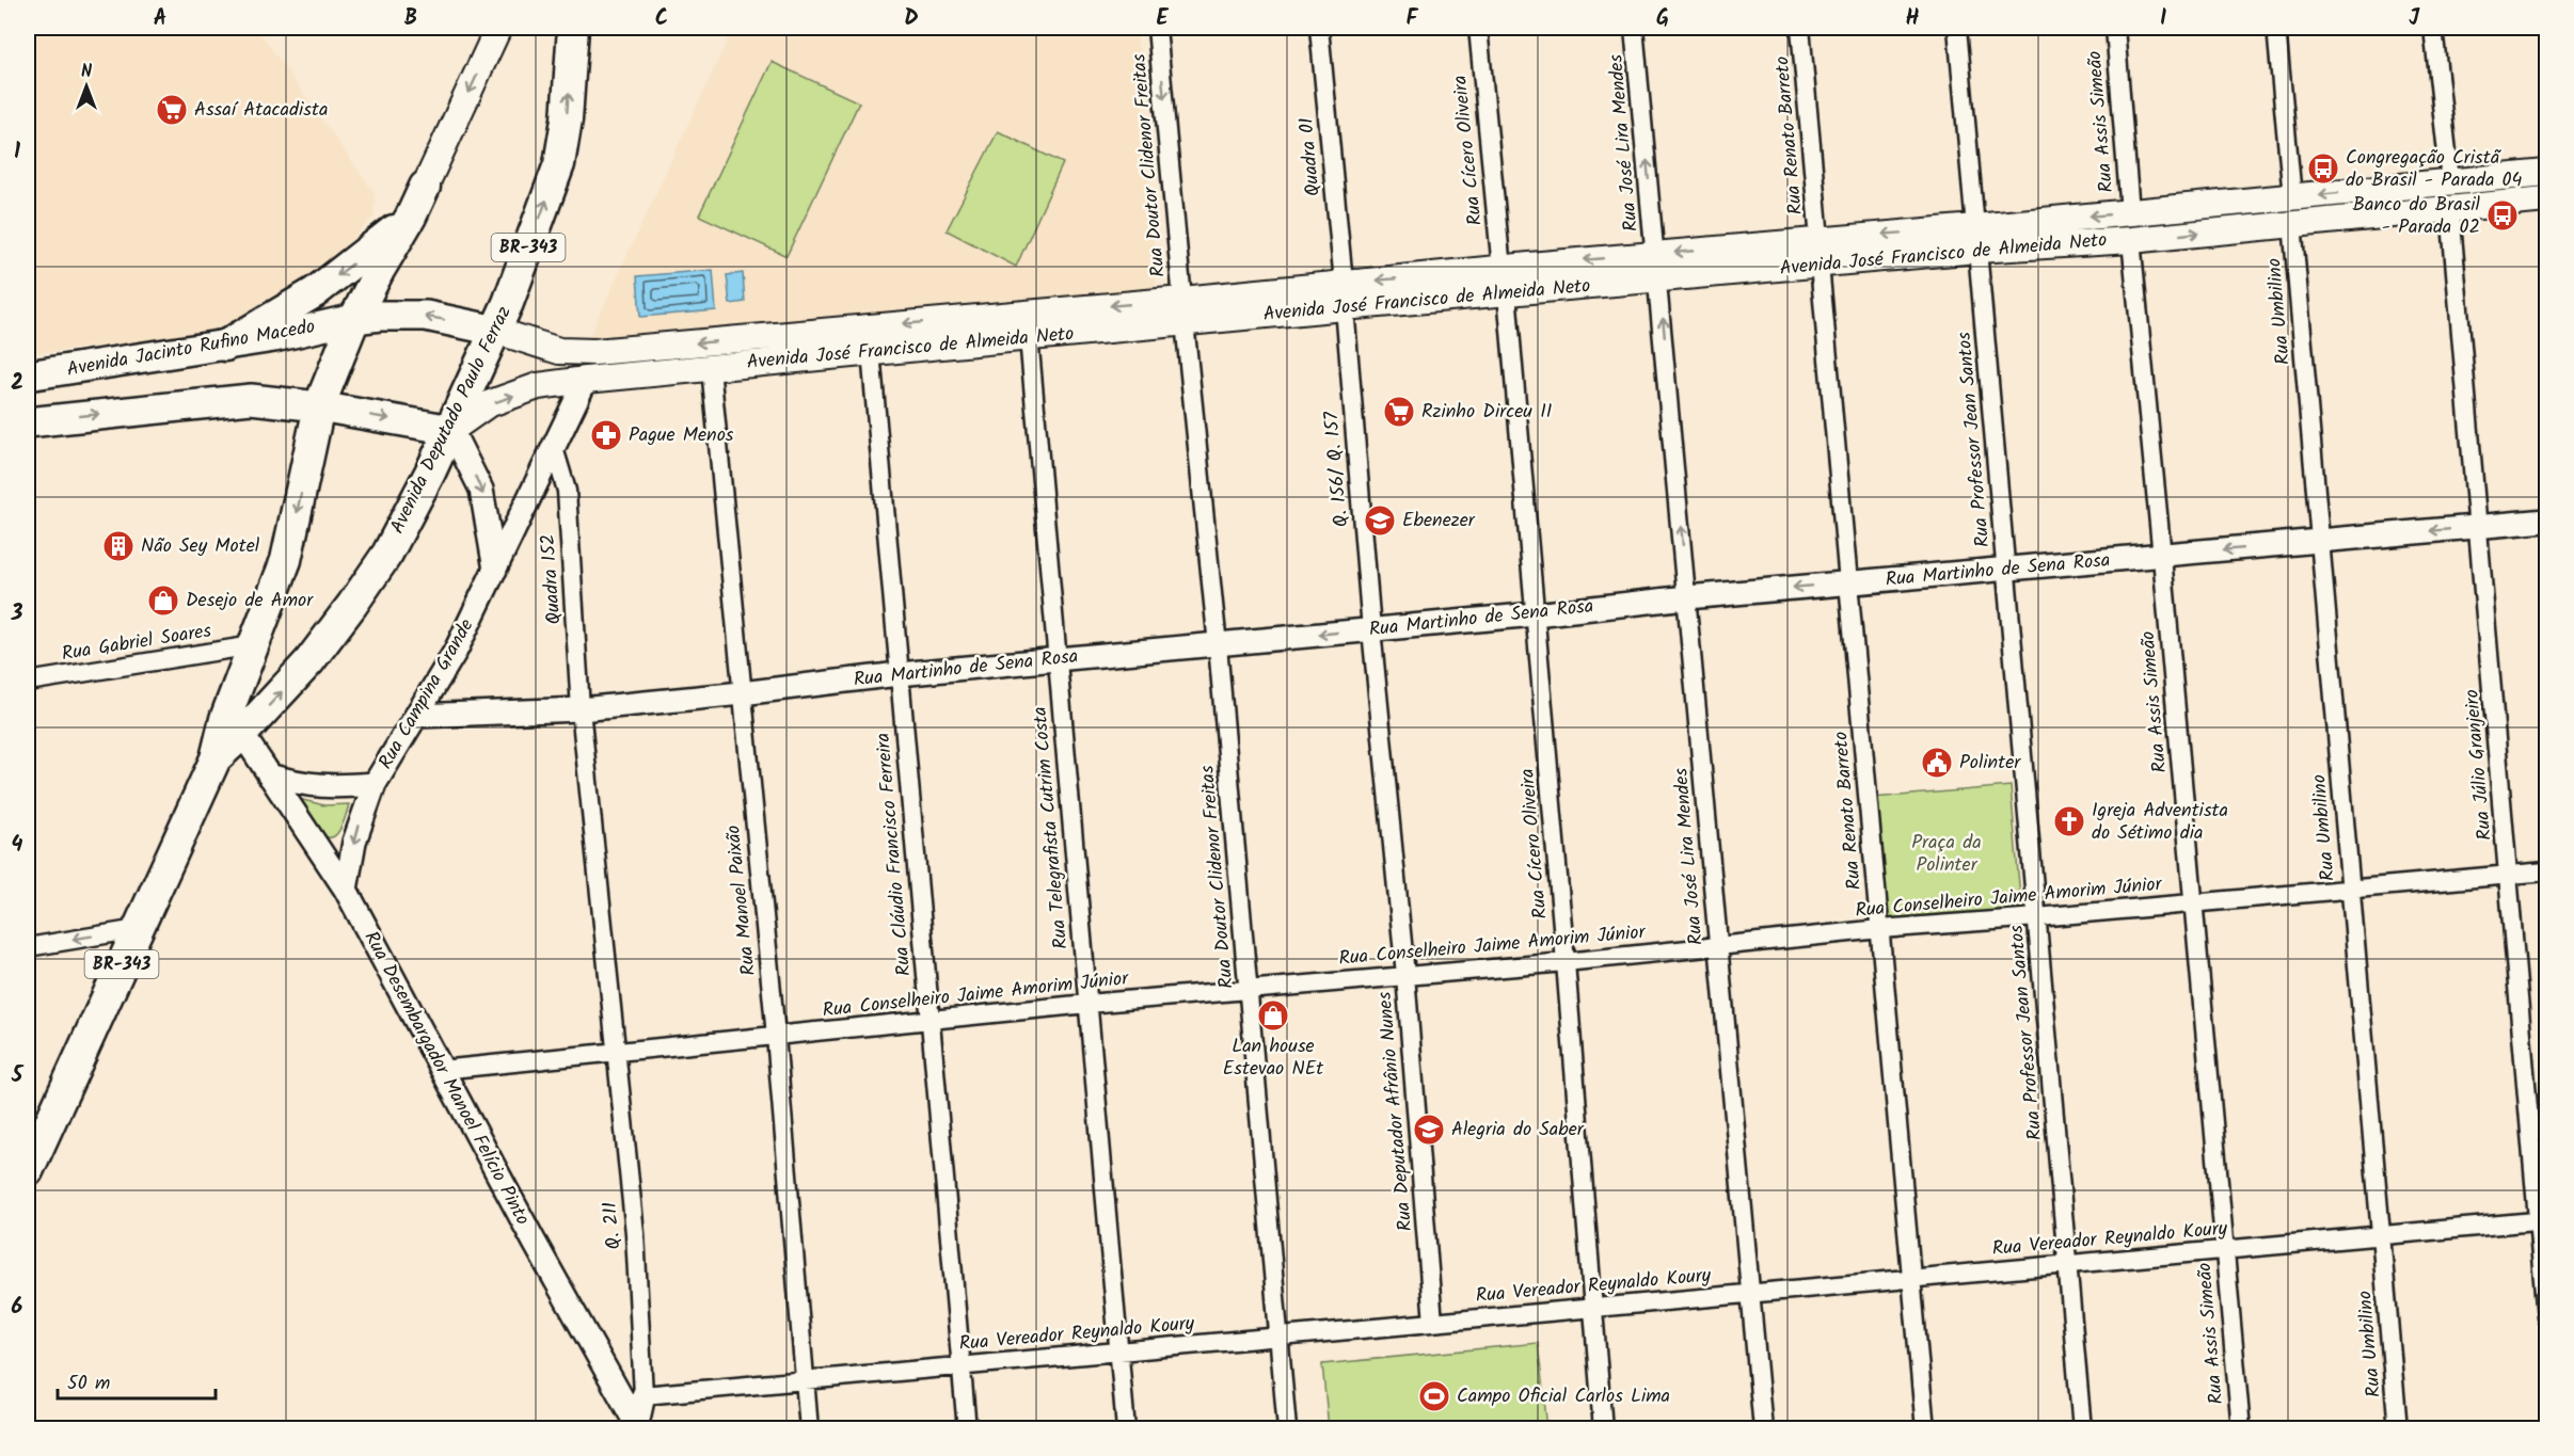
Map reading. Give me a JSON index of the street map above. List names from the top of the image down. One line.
{"streets":{"highway":["BR-343","Avenida Deputado Paulo Ferraz"],"main road":["Avenida José Francisco de Almeida Neto","Avenida Jacinto Rufino Macedo"],"street":["Rua Assis Simeão","Rua Renato Barreto","Rua José Lira Mendes","Rua Cícero Oliveira","Quadra 01","Rua Doutor Clidenor Freitas","Rua Umbilino","Rua Professor Jean Santos","Q. 156/ Q. 157","Rua Martinho de Sena Rosa","Quadra 152","Rua Gabriel Soares","Rua Campina Grande","Rua Júlio Granjeiro","Rua Telegrafista Cutrim Costa","Rua Cláudio Francisco Ferreira","Rua Conselheiro Jaime Amorim Júnior","Rua Manoel Paixão","Rua Desembargador Manoel Felício Pinto","Rua Deputador Afrânio Nunes","Q. 211","Rua Vereador Reynaldo Koury"]},"crossings":[["Rua Assis Simeão","Avenida José Francisco de Almeida Neto"],["Rua Assis Simeão","Rua Martinho de Sena Rosa"],["Rua Assis Simeão","Rua Conselheiro Jaime Amorim Júnior"],["Rua Assis Simeão","Rua Vereador Reynaldo Koury"],["Rua Renato Barreto","Avenida José Francisco de Almeida Neto"],["Rua Renato Barreto","Rua Martinho de Sena Rosa"],["Rua Renato Barreto","Rua Conselheiro Jaime Amorim Júnior"],["Rua Renato Barreto","Rua Vereador Reynaldo Koury"],["Rua José Lira Mendes","Avenida José Francisco de Almeida Neto"],["Rua José Lira Mendes","Rua Martinho de Sena Rosa"],["Rua José Lira Mendes","Rua Conselheiro Jaime Amorim Júnior"],["Rua José Lira Mendes","Rua Vereador Reynaldo Koury"],["Rua Cícero Oliveira","Avenida José Francisco de Almeida Neto"],["Rua Cícero Oliveira","Rua Martinho de Sena Rosa"],["Rua Cícero Oliveira","Rua Conselheiro Jaime Amorim Júnior"],["Rua Cícero Oliveira","Rua Vereador Reynaldo Koury"],["Quadra 01","Avenida José Francisco de Almeida Neto"],["Quadra 01","Q. 156/ Q. 157"],["Rua Doutor Clidenor Freitas","Avenida José Francisco de Almeida Neto"],["Rua Doutor Clidenor Freitas","Rua Martinho de Sena Rosa"],["Rua Doutor Clidenor Freitas","Rua Conselheiro Jaime Amorim Júnior"],["Rua Doutor Clidenor Freitas","Rua Vereador Reynaldo Koury"],["Avenida José Francisco de Almeida Neto","Rua Umbilino"],["Avenida José Francisco de Almeida Neto","Avenida Jacinto Rufino Macedo"],["Avenida José Francisco de Almeida Neto","Avenida Deputado Paulo Ferraz"],["Avenida José Francisco de Almeida Neto","Rua Professor Jean Santos"],["Avenida José Francisco de Almeida Neto","Q. 156/ Q. 157"],["Avenida José Francisco de Almeida Neto","Rua Campina Grande"],["Avenida José Francisco de Almeida Neto","Rua Júlio Granjeiro"],["Avenida José Francisco de Almeida Neto","Rua Telegrafista Cutrim Costa"],["Avenida José Francisco de Almeida Neto","Rua Cláudio Francisco Ferreira"],["Avenida José Francisco de Almeida Neto","Rua Manoel Paixão"],["Rua Umbilino","Rua Martinho de Sena Rosa"],["Rua Umbilino","Rua Conselheiro Jaime Amorim Júnior"],["Rua Umbilino","Rua Vereador Reynaldo Koury"],["Avenida Jacinto Rufino Macedo","Avenida Deputado Paulo Ferraz"],["Avenida Deputado Paulo Ferraz","Rua Gabriel Soares"],["Avenida Deputado Paulo Ferraz","Rua Desembargador Manoel Felício Pinto"],["Rua Professor Jean Santos","Rua Martinho de Sena Rosa"],["Rua Professor Jean Santos","Rua Conselheiro Jaime Amorim Júnior"],["Rua Professor Jean Santos","Rua Vereador Reynaldo Koury"],["Q. 156/ Q. 157","Rua Martinho de Sena Rosa"],["Q. 156/ Q. 157","Rua Deputador Afrânio Nunes"],["Rua Martinho de Sena Rosa","Quadra 152"],["Rua Martinho de Sena Rosa","Rua Campina Grande"],["Rua Martinho de Sena Rosa","Rua Júlio Granjeiro"],["Rua Martinho de Sena Rosa","Rua Telegrafista Cutrim Costa"],["Rua Martinho de Sena Rosa","Rua Cláudio Francisco Ferreira"],["Rua Martinho de Sena Rosa","Rua Manoel Paixão"],["Rua Martinho de Sena Rosa","Rua Deputador Afrânio Nunes"],["Quadra 152","Rua Campina Grande"],["Quadra 152","Rua Conselheiro Jaime Amorim Júnior"],["Quadra 152","Q. 211"],["Rua Campina Grande","Rua Desembargador Manoel Felício Pinto"],["Rua Júlio Granjeiro","Rua Conselheiro Jaime Amorim Júnior"],["Rua Júlio Granjeiro","Rua Vereador Reynaldo Koury"],["Rua Telegrafista Cutrim Costa","Rua Conselheiro Jaime Amorim Júnior"],["Rua Telegrafista Cutrim Costa","Rua Vereador Reynaldo Koury"],["Rua Cláudio Francisco Ferreira","Rua Conselheiro Jaime Amorim Júnior"],["Rua Cláudio Francisco Ferreira","Rua Vereador Reynaldo Koury"],["Rua Conselheiro Jaime Amorim Júnior","Rua Manoel Paixão"],["Rua Conselheiro Jaime Amorim Júnior","Rua Desembargador Manoel Felício Pinto"],["Rua Conselheiro Jaime Amorim Júnior","Rua Deputador Afrânio Nunes"],["Rua Conselheiro Jaime Amorim Júnior","Q. 211"],["Rua Manoel Paixão","Rua Vereador Reynaldo Koury"],["Rua Deputador Afrânio Nunes","Rua Vereador Reynaldo Koury"],["Q. 211","Rua Vereador Reynaldo Koury"]],"one_way":["Rua José Lira Mendes"],"parks":["Praça da Polinter"],"places":{"supermarket":["Assaí Atacadista","Rzinho Dirceu II"],"bus stop":["Congregação Cristã do Brasil - Parada 04","Banco do Brasil - Parada 02"],"pharmacy":["Pague Menos"],"school or university":["Ebenezer","Alegria do Saber"],"building":["Não Sey Motel"],"shop":["Desejo de Amor","Lan house Estevao NEt"],"public building":["Polinter"],"church":["Igreja Adventista do Sétimo dia"],"sports":["Campo Oficial Carlos Lima"]},"scale_bar":"50 m","north":"top","grid":{"columns":["A","B","C","D","E","F","G","H","I","J"],"rows":["1","2","3","4","5","6"]}}
